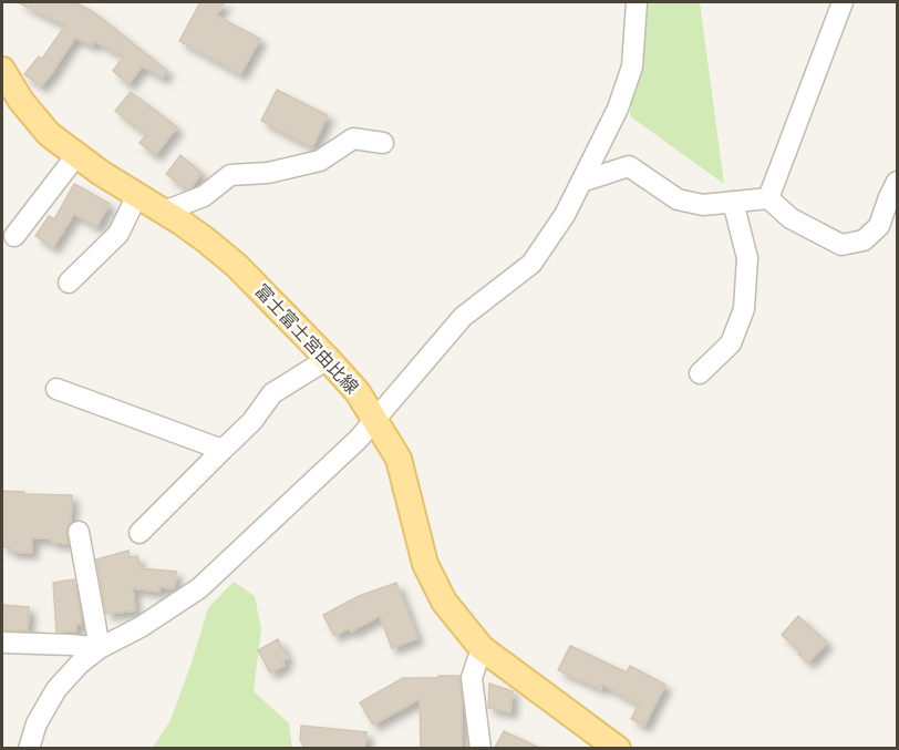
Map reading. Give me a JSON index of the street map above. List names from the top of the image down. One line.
{"streets":{"main road":["富士富士宮由比線"]}}
